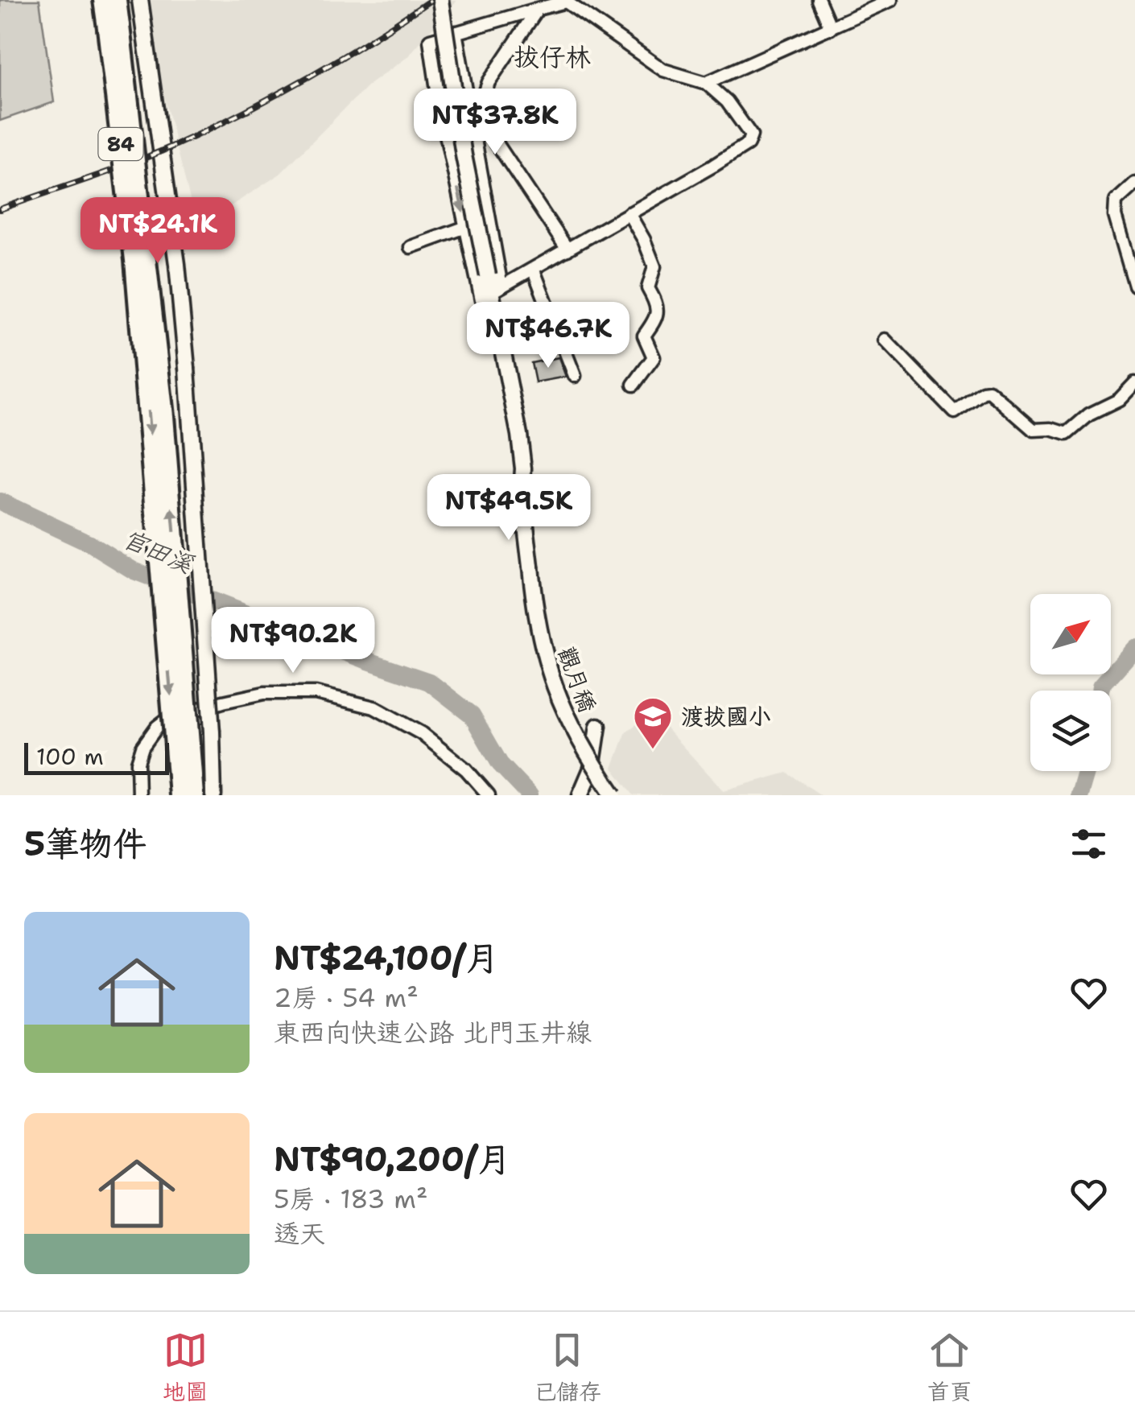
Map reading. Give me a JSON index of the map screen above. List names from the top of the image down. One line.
{"streets":{"highway":["84"],"main road":["觀月穚"]},"districts":["拔仔林"],"water":["官田溪"],"places":{"school or university":["渡拔國小"]},"scale_bar":"100 m","north":"top right","page":{"price":["NT$37.8K","NT$24.1K","NT$46.7K","NT$49.5K","NT$90.2K"],"scale":"100 m","heading":"5筆物件","list":[{"name":"NT$24,100/月","note":"2房 · 54 m² · 東西向快速公路 北門玉井線"},{"name":"NT$90,200/月","note":"5房 · 183 m² · 透天"}],"tabs":["地圖","已儲存","首頁"]}}
